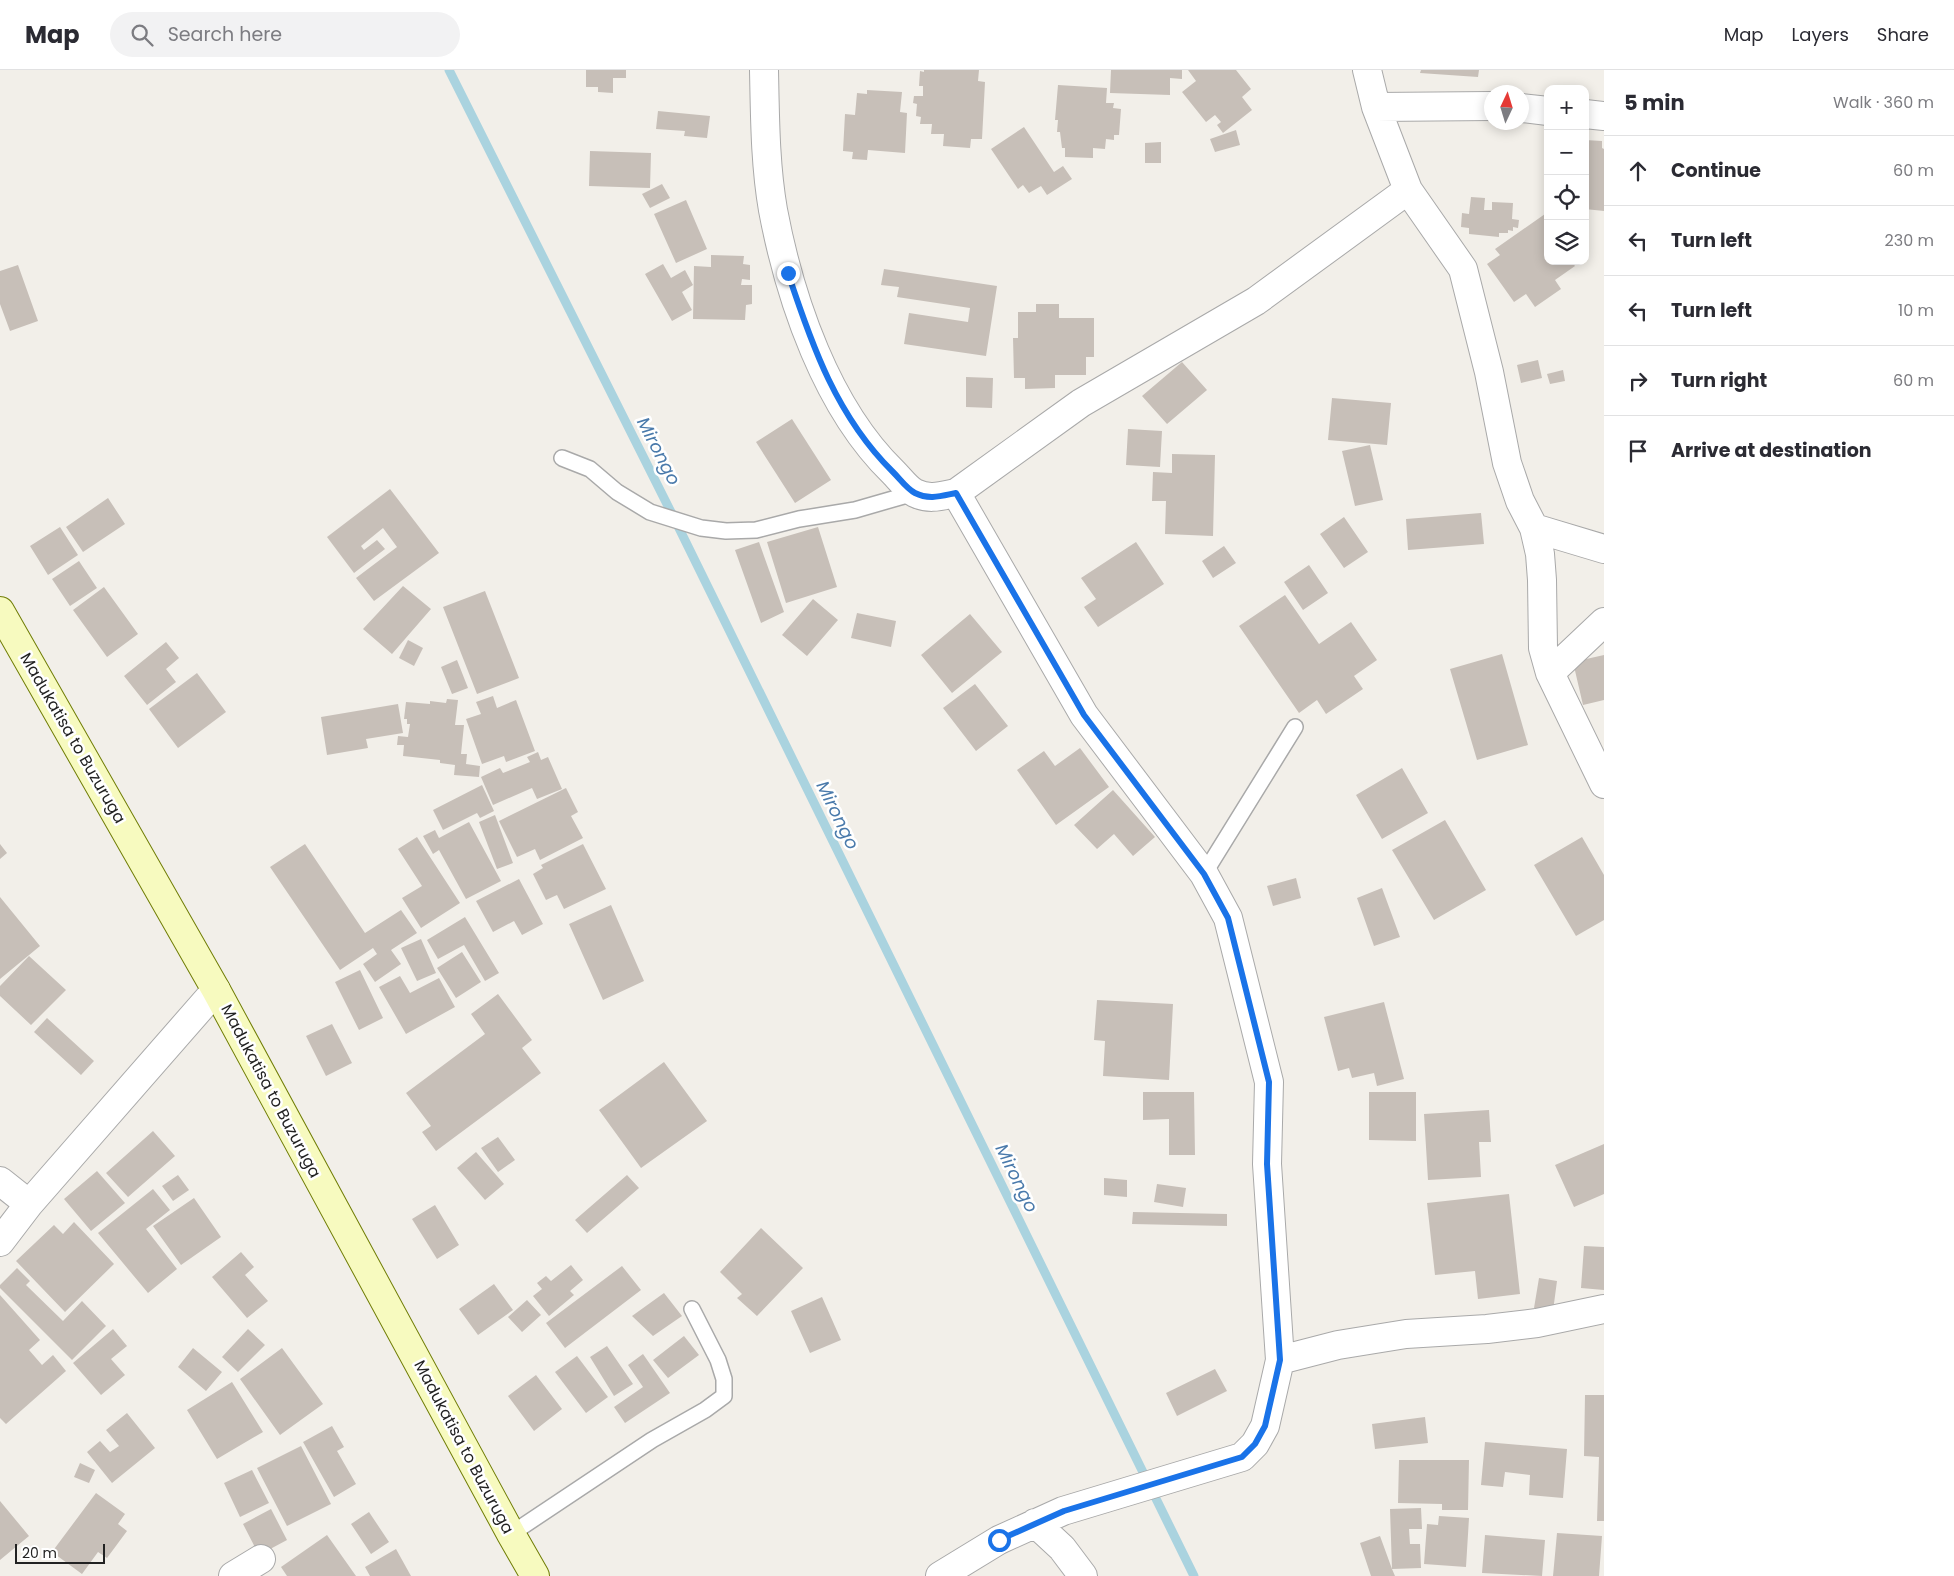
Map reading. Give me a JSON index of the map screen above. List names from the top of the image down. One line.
{"streets":{"main road":["Madukatisa to Buzuruga"]},"water":["Mirongo"],"scale_bar":"20 m","north":"top","page":{"header":"Map","search":"Search here","nav":["Map","Layers","Share"],"heading":["5 min","Walk · 360 m"],"map_buttons":["+","−"],"list":[["Continue","60 m"],["Turn left","230 m"],["Turn left","10 m"],["Turn right","60 m"],"Arrive at destination"],"scale":"20 m"}}
